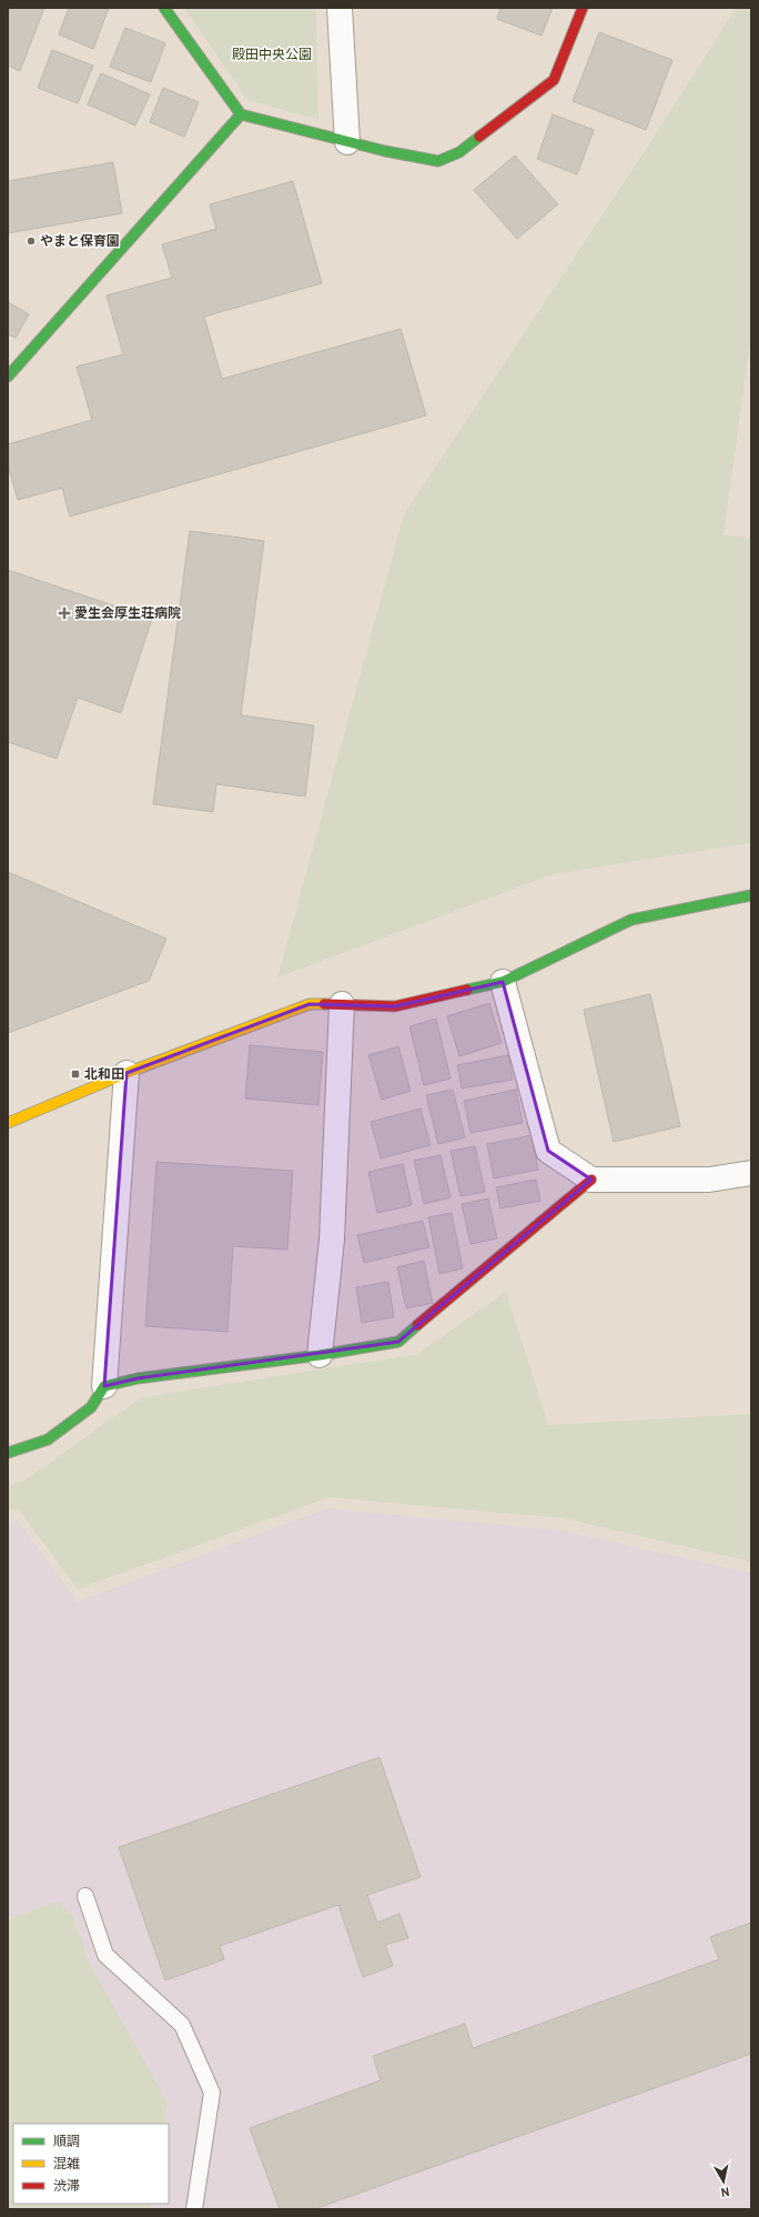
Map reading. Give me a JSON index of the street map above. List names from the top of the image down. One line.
{"parks":["殿田中央公園"],"places":{"other":["やまと保育園"],"health":["愛生会厚生荘病院"],"transit":["北和田"]},"legend":["順調","混雑","渋滞"],"north":"bottom"}
